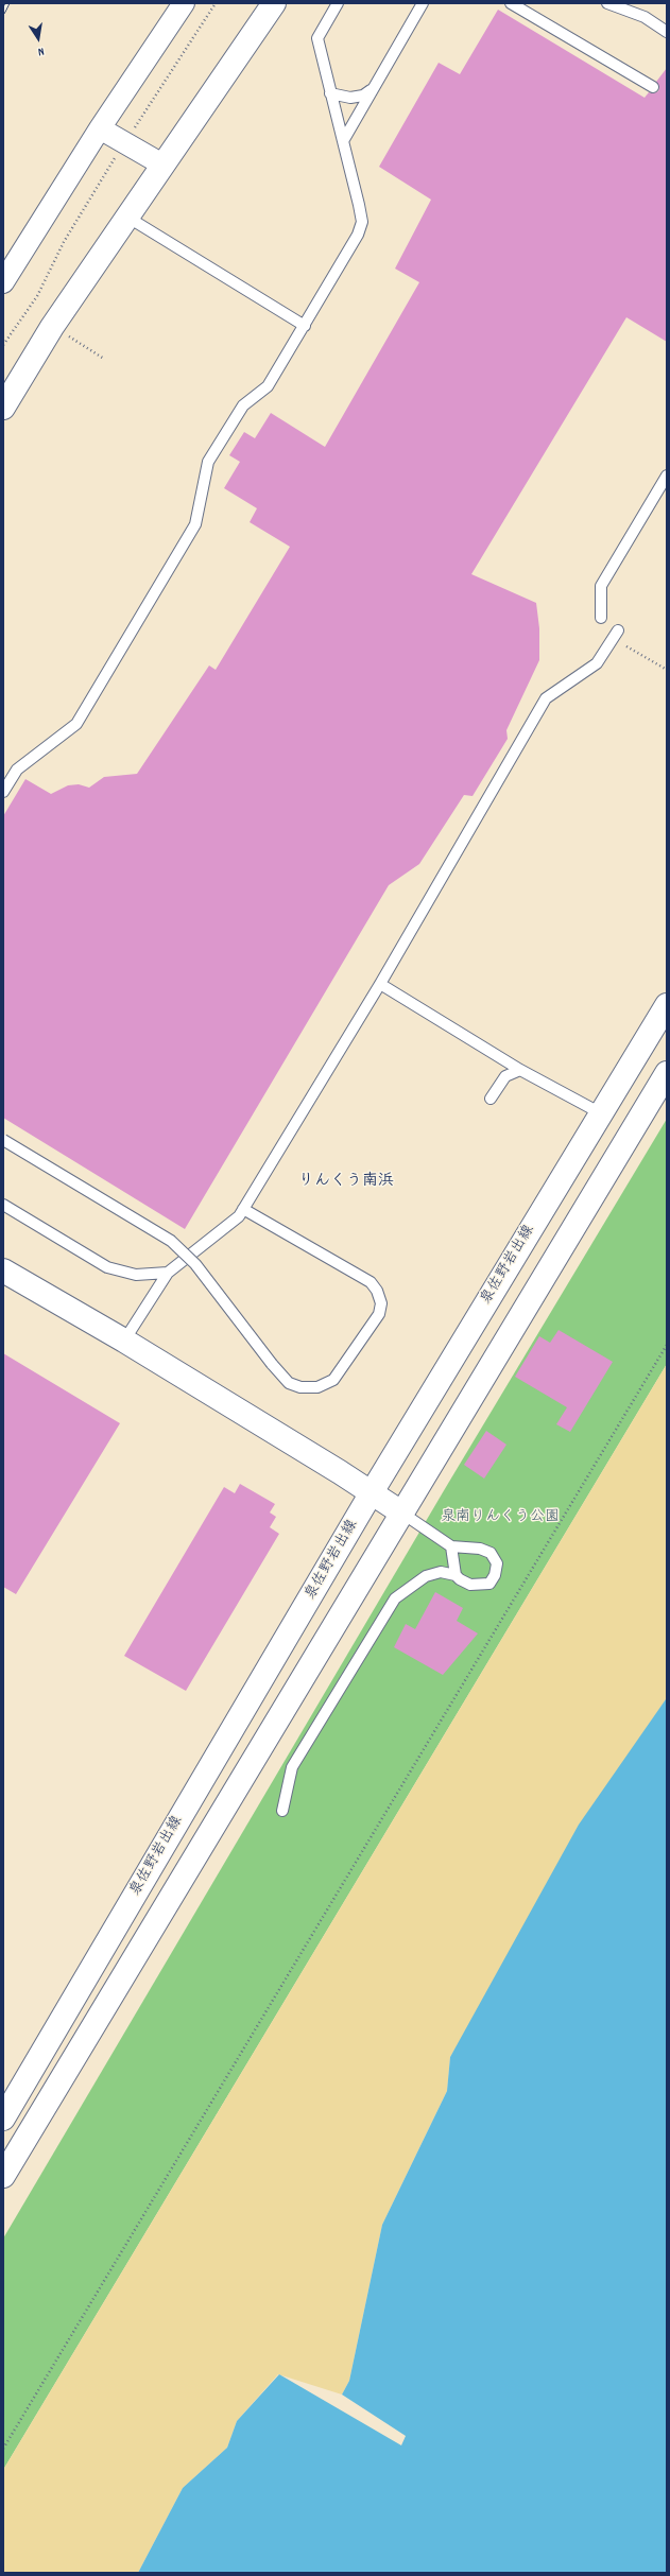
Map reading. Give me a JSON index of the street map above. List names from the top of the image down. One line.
{"streets":{"main road":["泉佐野岩出線"]},"districts":["りんくう南浜"],"parks":["泉南りんくう公園"],"north":"bottom"}
